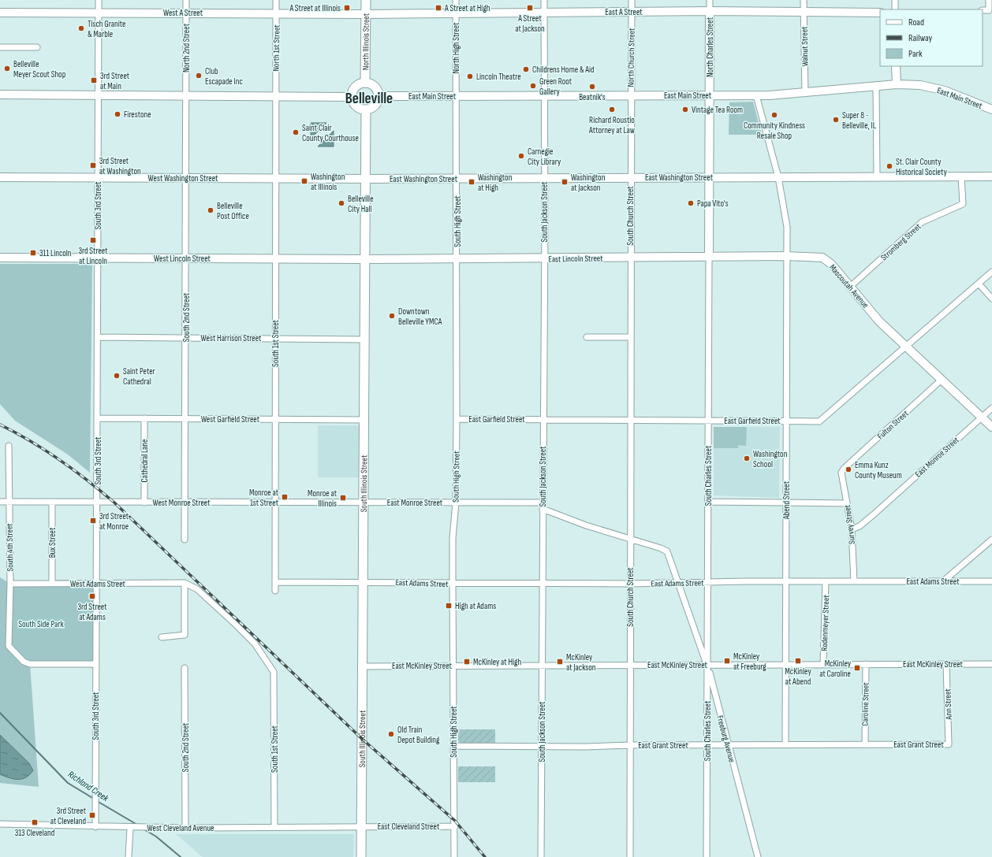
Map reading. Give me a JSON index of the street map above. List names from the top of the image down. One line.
{"streets":{"main road":["North Illinois Street","South Illinois Street"],"street":["East A Street","West A Street","Walnut Street","North Charles Street","North 2nd Street","North 1st Street","North High Street","North Church Street","East Main Street","East Washington Street","West Washington Street","South 3rd Street","South Jackson Street","South Church Street","South High Street","Stromberg Street","West Lincoln Street","East Lincoln Street","Mascoutah Avenue","South 2nd Street","West Harrison Street","South 1st Street","West Garfield Street","East Garfield Street","Fulton Street","East Monroe Street","Cathedral Lane","South Charles Street","Abend Street","West Monroe Street","Survey Street","Bux Street","South 4th Street","East Adams Street","West Adams Street","Rodenmeyer Street","East McKinley Street","Caroline Street","Ann Street","Freeburg Avenue","East Grant Street","East Cleveland Street","West Cleveland Avenue"]},"crossings":[["East A Street","West A Street"],["East A Street","North Illinois Street"],["East A Street","Walnut Street"],["East A Street","North Charles Street"],["East A Street","North High Street"],["East A Street","North Church Street"],["East A Street","South Jackson Street"],["West A Street","North Illinois Street"],["West A Street","North 2nd Street"],["West A Street","North 1st Street"],["West A Street","South 3rd Street"],["North Illinois Street","East Main Street"],["North Illinois Street","South Illinois Street"],["Walnut Street","East Main Street"],["North Charles Street","East Main Street"],["North Charles Street","South Charles Street"],["North 2nd Street","South 2nd Street"],["North 1st Street","South 1st Street"],["North High Street","East Main Street"],["North High Street","South High Street"],["North Church Street","East Main Street"],["North Church Street","South Church Street"],["East Main Street","South Jackson Street"],["East Main Street","South Church Street"],["East Main Street","South High Street"],["East Main Street","South Charles Street"],["East Main Street","South Illinois Street"],["East Washington Street","West Washington Street"],["East Washington Street","South Jackson Street"],["East Washington Street","South Church Street"],["East Washington Street","South High Street"],["East Washington Street","Stromberg Street"],["East Washington Street","South Charles Street"],["East Washington Street","South Illinois Street"],["West Washington Street","South 3rd Street"],["West Washington Street","South 2nd Street"],["West Washington Street","South 1st Street"],["West Washington Street","South Illinois Street"],["South 3rd Street","West Lincoln Street"],["South 3rd Street","West Harrison Street"],["South 3rd Street","West Garfield Street"],["South 3rd Street","West Monroe Street"],["South 3rd Street","South 4th Street"],["South 3rd Street","West Adams Street"],["South 3rd Street","West Cleveland Avenue"],["South Jackson Street","East Lincoln Street"],["South Jackson Street","East Garfield Street"],["South Jackson Street","East Monroe Street"],["South Jackson Street","East Adams Street"],["South Jackson Street","East McKinley Street"],["South Jackson Street","East Grant Street"],["South Church Street","East Lincoln Street"],["South Church Street","East Garfield Street"],["South Church Street","East Adams Street"],["South Church Street","East McKinley Street"],["South Church Street","Freeburg Avenue"],["South Church Street","East Grant Street"],["South High Street","East Lincoln Street"],["South High Street","East Garfield Street"],["South High Street","East Monroe Street"],["South High Street","East Adams Street"],["South High Street","East McKinley Street"],["South High Street","East Grant Street"],["South High Street","East Cleveland Street"],["Stromberg Street","Mascoutah Avenue"],["West Lincoln Street","East Lincoln Street"],["West Lincoln Street","South 2nd Street"],["West Lincoln Street","South 1st Street"],["West Lincoln Street","South Illinois Street"],["East Lincoln Street","Mascoutah Avenue"],["East Lincoln Street","South Charles Street"],["East Lincoln Street","South Illinois Street"],["East Lincoln Street","Abend Street"],["Mascoutah Avenue","East Garfield Street"],["Mascoutah Avenue","Fulton Street"],["Mascoutah Avenue","East Monroe Street"],["Mascoutah Avenue","Abend Street"],["South 2nd Street","West Harrison Street"],["South 2nd Street","West Garfield Street"],["South 2nd Street","West Monroe Street"],["South 2nd Street","West Cleveland Avenue"],["West Harrison Street","South 1st Street"],["West Harrison Street","South Illinois Street"],["South 1st Street","West Garfield Street"],["South 1st Street","West Monroe Street"],["South 1st Street","West Adams Street"],["South 1st Street","West Cleveland Avenue"],["West Garfield Street","Cathedral Lane"],["West Garfield Street","South Illinois Street"],["East Garfield Street","South Charles Street"],["East Garfield Street","Abend Street"],["Fulton Street","Survey Street"],["East Monroe Street","South Illinois Street"],["East Monroe Street","West Monroe Street"],["East Monroe Street","Survey Street"],["Cathedral Lane","West Monroe Street"],["South Charles Street","East Adams Street"],["South Charles Street","East McKinley Street"],["South Charles Street","Freeburg Avenue"],["South Charles Street","East Grant Street"],["South Illinois Street","West Monroe Street"],["South Illinois Street","East Adams Street"],["South Illinois Street","East McKinley Street"],["South Illinois Street","East Cleveland Street"],["South Illinois Street","West Cleveland Avenue"],["Abend Street","East Adams Street"],["Abend Street","East McKinley Street"],["Abend Street","East Grant Street"],["West Monroe Street","Bux Street"],["West Monroe Street","South 4th Street"],["Survey Street","East Adams Street"],["Bux Street","West Adams Street"],["South 4th Street","West Adams Street"],["East Adams Street","Rodenmeyer Street"],["East Adams Street","Freeburg Avenue"],["Rodenmeyer Street","East McKinley Street"],["East McKinley Street","Caroline Street"],["East McKinley Street","Ann Street"],["East McKinley Street","Freeburg Avenue"],["Caroline Street","East Grant Street"],["Ann Street","East Grant Street"],["Freeburg Avenue","East Grant Street"],["East Cleveland Street","West Cleveland Avenue"]],"districts":["Belleville"],"water":["Richland Creek"],"parks":["South Side Park"],"places":{"transit":["A Street at Illinois","A Street at High","A Street at Jackson","3rd Street at Main","3rd Street at Washington","Washington at Illinois","Washington at High","Washington at Jackson","3rd Street at Lincoln","311 Lincoln","Monroe at 1st Street","Monroe at Illinois","3rd Street at Monroe","3rd Street at Adams","High at Adams","McKinley at Freeburg","McKinley at Abend","McKinley at High","McKinley at Jackson","McKinley at Caroline","3rd Street at Cleveland","313 Cleveland"],"other":["Tisch Granite & Marble","Belleville Meyer Scout Shop","Childrens Home & Aid","Club Escapade Inc","Lincoln Theatre","Green Root Gallery","Beatnik's","Richard Roustio Attorney at Law","Vintage Tea Room","Firestone","Community Kindness Resale Shop","Super 8 - Belleville, IL","Saint Clair County Courthouse","Carnegie City Library","St. Clair County Historical Society","Belleville City Hall","Papa Vito's","Belleville Post Office","Downtown Belleville YMCA","Saint Peter Cathedral","Washington School","Emma Kunz County Museum","Old Train Depot Building"]},"legend":["Road","Railway","Park"]}
